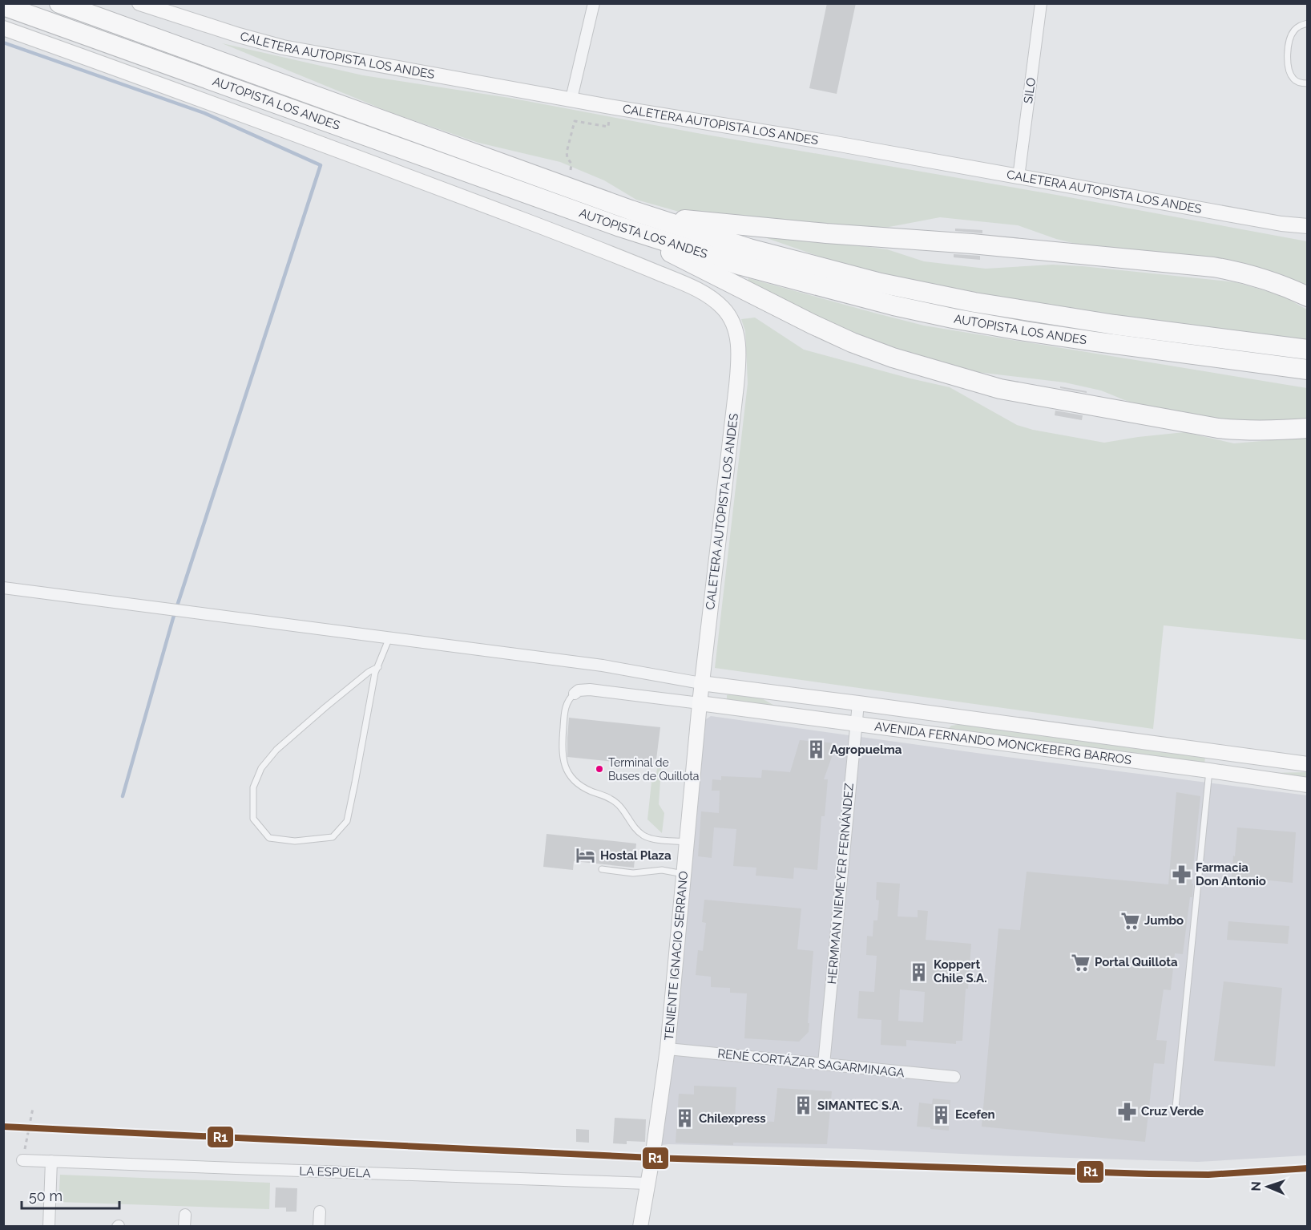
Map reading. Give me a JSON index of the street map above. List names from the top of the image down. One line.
{"streets":{"highway":["AUTOPISTA LOS ANDES"],"street":["CALETERA AUTOPISTA LOS ANDES","SILO","AVENIDA FERNANDO MONCKEBERG BARROS","HERMMAN NIEMEYER FERNÁNDEZ","TENIENTE IGNACIO SERRANO","RENÉ CORTÁZAR SAGARMINAGA","LA ESPUELA"]},"crossings":[["CALETERA AUTOPISTA LOS ANDES","SILO"],["CALETERA AUTOPISTA LOS ANDES","AVENIDA FERNANDO MONCKEBERG BARROS"],["CALETERA AUTOPISTA LOS ANDES","TENIENTE IGNACIO SERRANO"],["AVENIDA FERNANDO MONCKEBERG BARROS","HERMMAN NIEMEYER FERNÁNDEZ"],["AVENIDA FERNANDO MONCKEBERG BARROS","TENIENTE IGNACIO SERRANO"],["HERMMAN NIEMEYER FERNÁNDEZ","RENÉ CORTÁZAR SAGARMINAGA"],["TENIENTE IGNACIO SERRANO","RENÉ CORTÁZAR SAGARMINAGA"],["TENIENTE IGNACIO SERRANO","LA ESPUELA"]],"places":{"building":["Agropuelma","Koppert Chile S.A.","SIMANTEC S.A.","Ecefen","Chilexpress"],"other":["Terminal de Buses de Quillota"],"hotel":["Hostal Plaza"],"pharmacy":["Farmacia Don Antonio","Cruz Verde"],"supermarket":["Jumbo","Portal Quillota"]},"lines":["transit line R1"],"scale_bar":"50 m","north":"left"}
